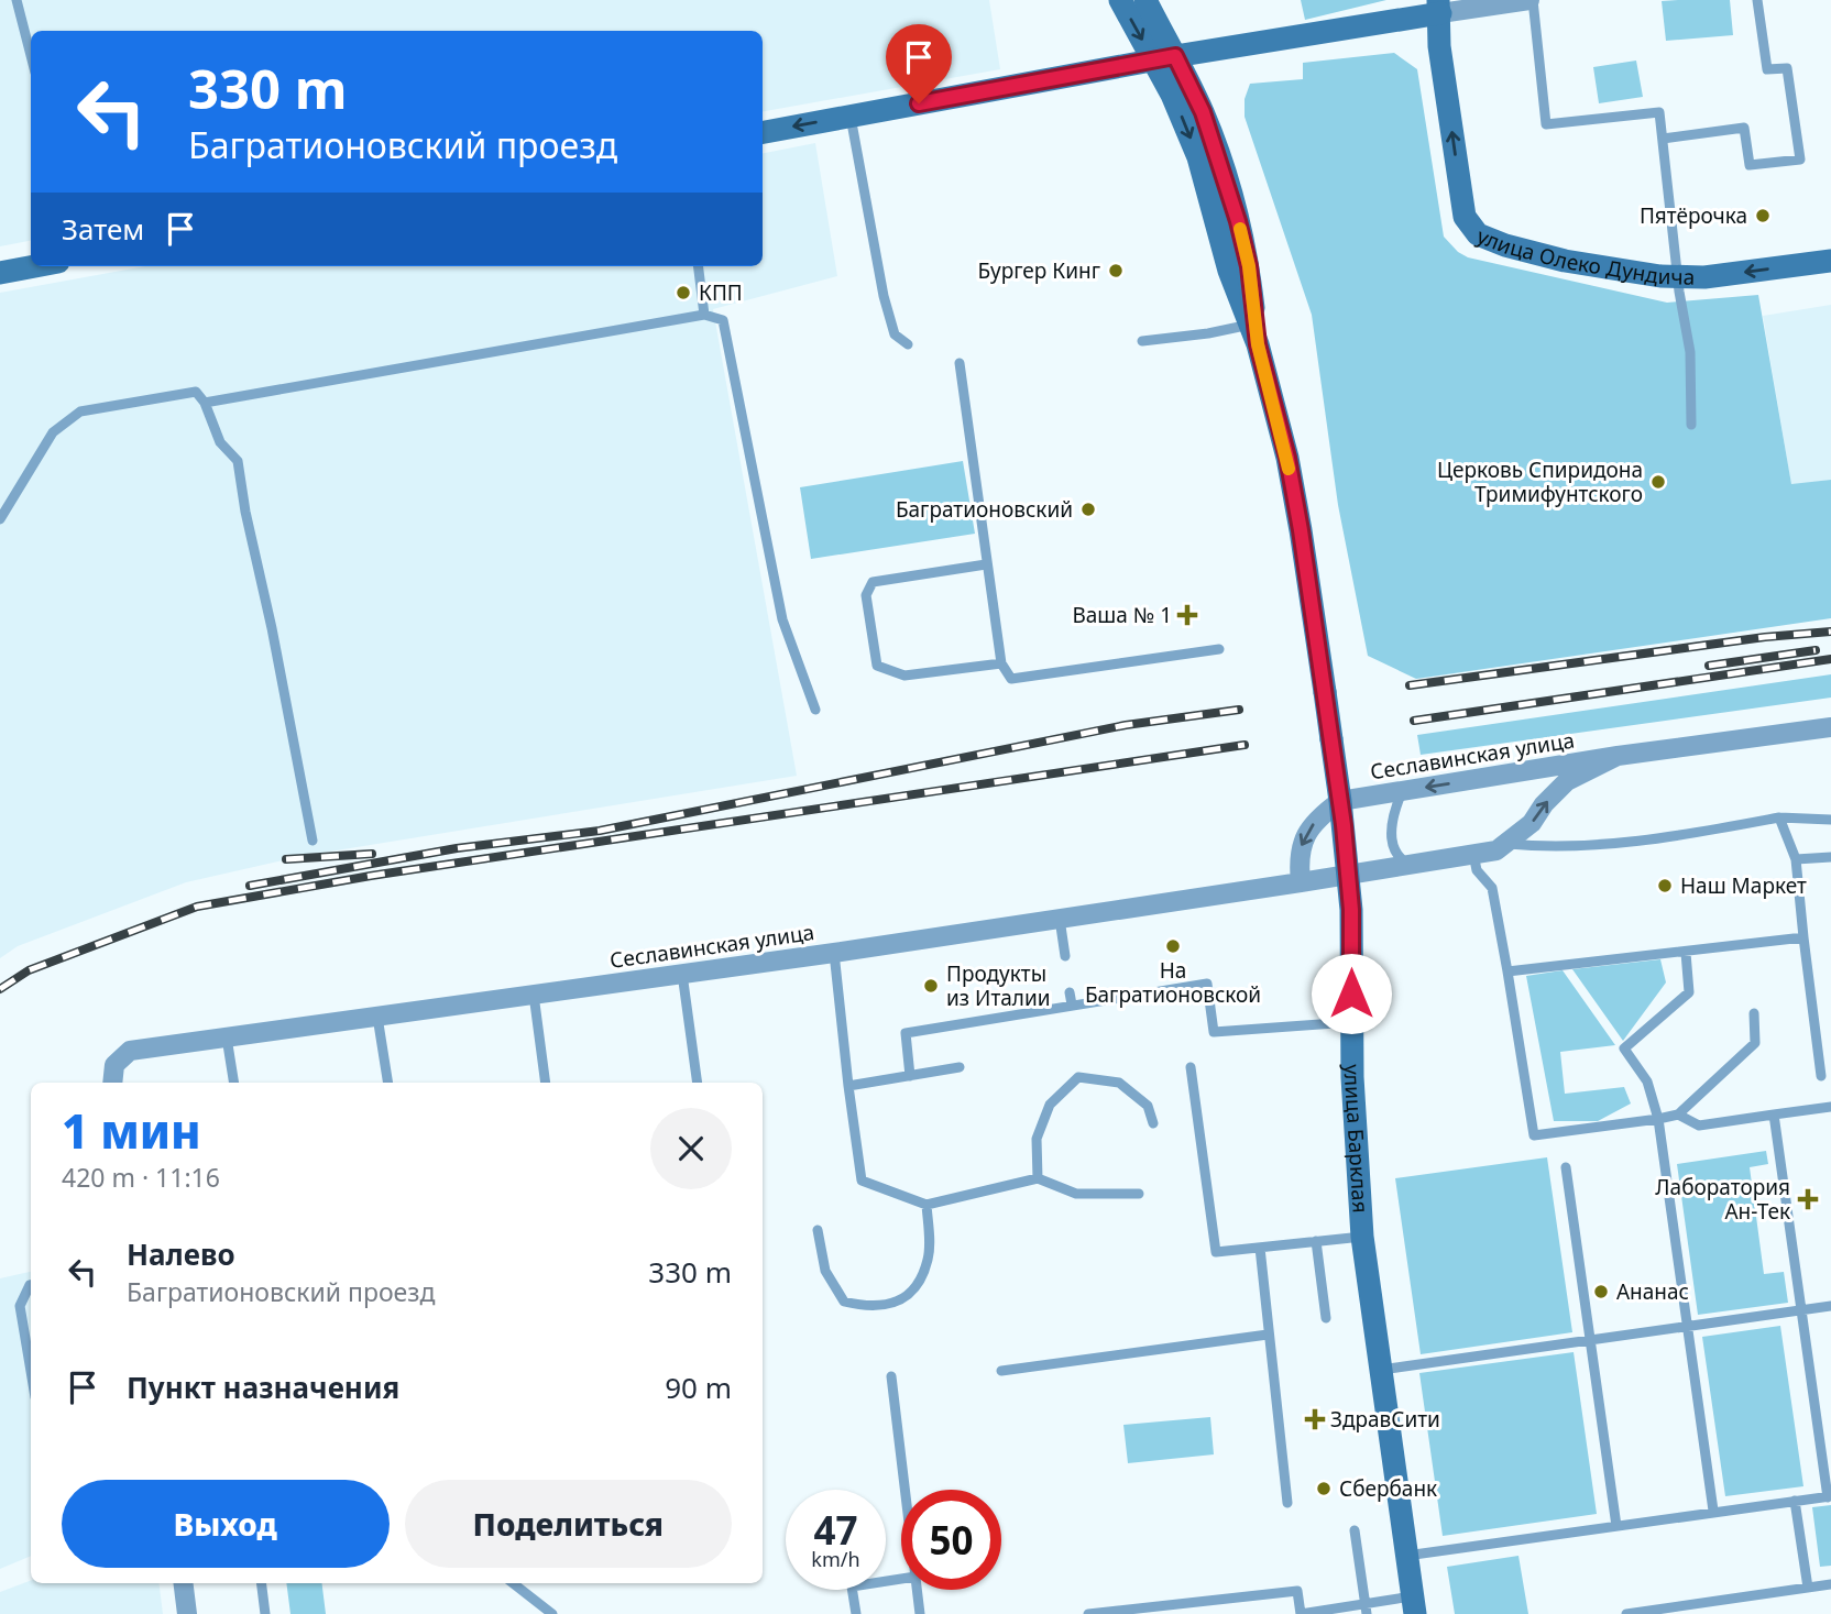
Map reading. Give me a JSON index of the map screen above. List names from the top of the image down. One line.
{"streets":{"main road":["улица Олеко Дундича","улица Барклая"],"street":["Сеславинская улица"]},"crossings":[["Сеславинская улица","улица Барклая"]],"places":{"other":["Пятёрочка","Бургер Кинг","КПП","Церковь Спиридона Тримифунтского","Багратионовский","Наш Маркет","На Багратионовской","Продукты из Италии","Ананас","Сбербанк"],"health":["Ваша № 1","Лаборатория Ан-Тек","ЗдравСити"]},"page":{"turn":["330 m","Багратионовский проезд"],"then":"Затем","heading":["1 мин","420 m · 11:16"],"list":[{"name":"Налево","note":"Багратионовский проезд","value":"330 m"},{"name":"Пункт назначения","value":"90 m"}],"buttons":["Выход","Поделиться"],"speed":"47 km/h","limit":"50"}}
